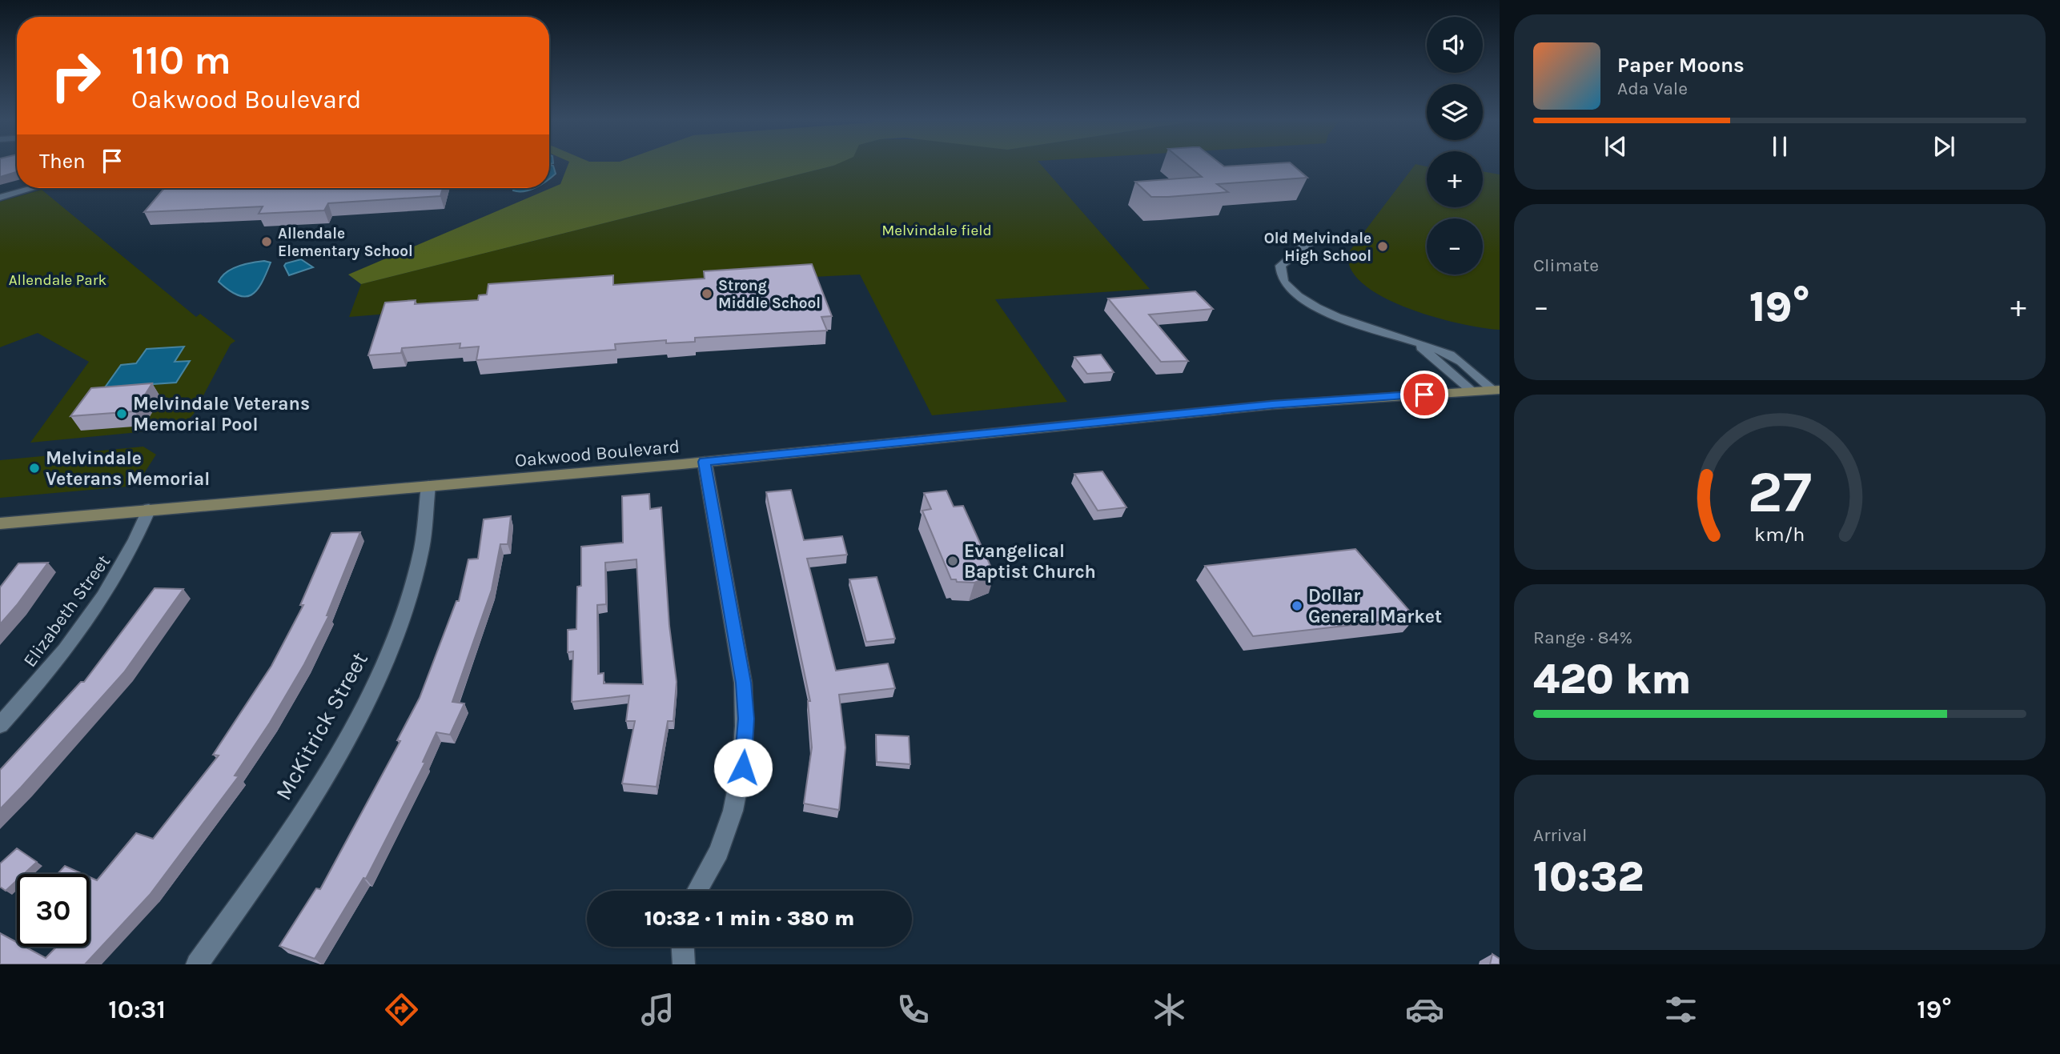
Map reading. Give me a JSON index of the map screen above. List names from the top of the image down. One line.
{"streets":{"main road":["Oakwood Boulevard"],"street":["Elizabeth Street","McKitrick Street"]},"crossings":[["Oakwood Boulevard","Elizabeth Street"],["Oakwood Boulevard","McKitrick Street"]],"parks":["Melvindale field","Allendale Park"],"places":["Allendale Elementary School","Old Melvindale High School","Strong Middle School","Melvindale Veterans Memorial Pool","Melvindale Veterans Memorial","Evangelical Baptist Church","Dollar General Market"],"page":{"map_buttons":["+","−"],"turn":["110 m","Oakwood Boulevard"],"song":["Paper Moons","Ada Vale"],"then":"Then","tile":["Climate",["Range · 84%","420 km"],["Arrival","10:32"]],"heat":["−","19°","+"],"limit":"30","trip":"10:32 · 1 min · 380 m","tabs":["10:31","19°"],"gauge":["27","km/h"]}}
